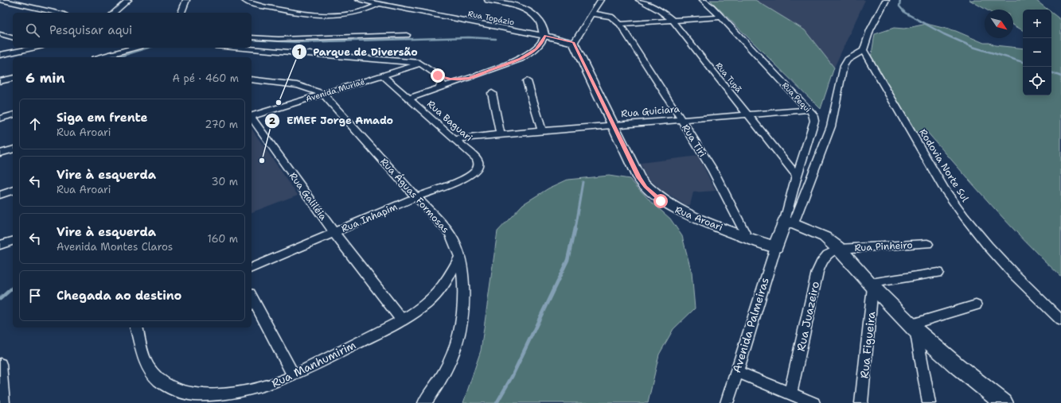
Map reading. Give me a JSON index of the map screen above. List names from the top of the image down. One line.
{"streets":{"street":["Rua Topázio","Rua Tupã","Avenida Muriaé","Rua Pequi","Rua Guiciara","Rua Baguari","Rua Tiri","Rodovia Norte Sul","Rua Águas Formosas","Rua Galiléia","Rua Inhapim","Rua Aroari","Rua Pinheiro","Rua Juazeiro","Avenida Palmeiras","Rua Figueira","Rua Manhumirim"]},"crossings":[["Rua Tupã","Rua Pequi"],["Rua Tupã","Rua Guiciara"],["Avenida Muriaé","Rua Baguari"],["Avenida Muriaé","Rua Águas Formosas"],["Rua Pequi","Rua Guiciara"],["Rua Guiciara","Rua Baguari"],["Rua Guiciara","Rua Tiri"],["Rua Guiciara","Rua Aroari"],["Rua Baguari","Rua Inhapim"],["Rua Tiri","Rua Aroari"],["Rua Águas Formosas","Rua Inhapim"],["Rua Águas Formosas","Rua Manhumirim"],["Rua Galiléia","Rua Inhapim"],["Rua Galiléia","Rua Manhumirim"],["Rua Aroari","Avenida Palmeiras"],["Rua Pinheiro","Rua Juazeiro"]],"places":["Parque de Diversão","EMEF Jorge Amado"],"north":"bottom right","page":{"map_buttons":["+","−"],"search":"Pesquisar aqui","heading":["6 min","A pé · 460 m"],"list":[["Siga em frente","Rua Aroari","270 m"],["Vire à esquerda","Rua Aroari","30 m"],["Vire à esquerda","Avenida Montes Claros","160 m"],"Chegada ao destino"]}}
